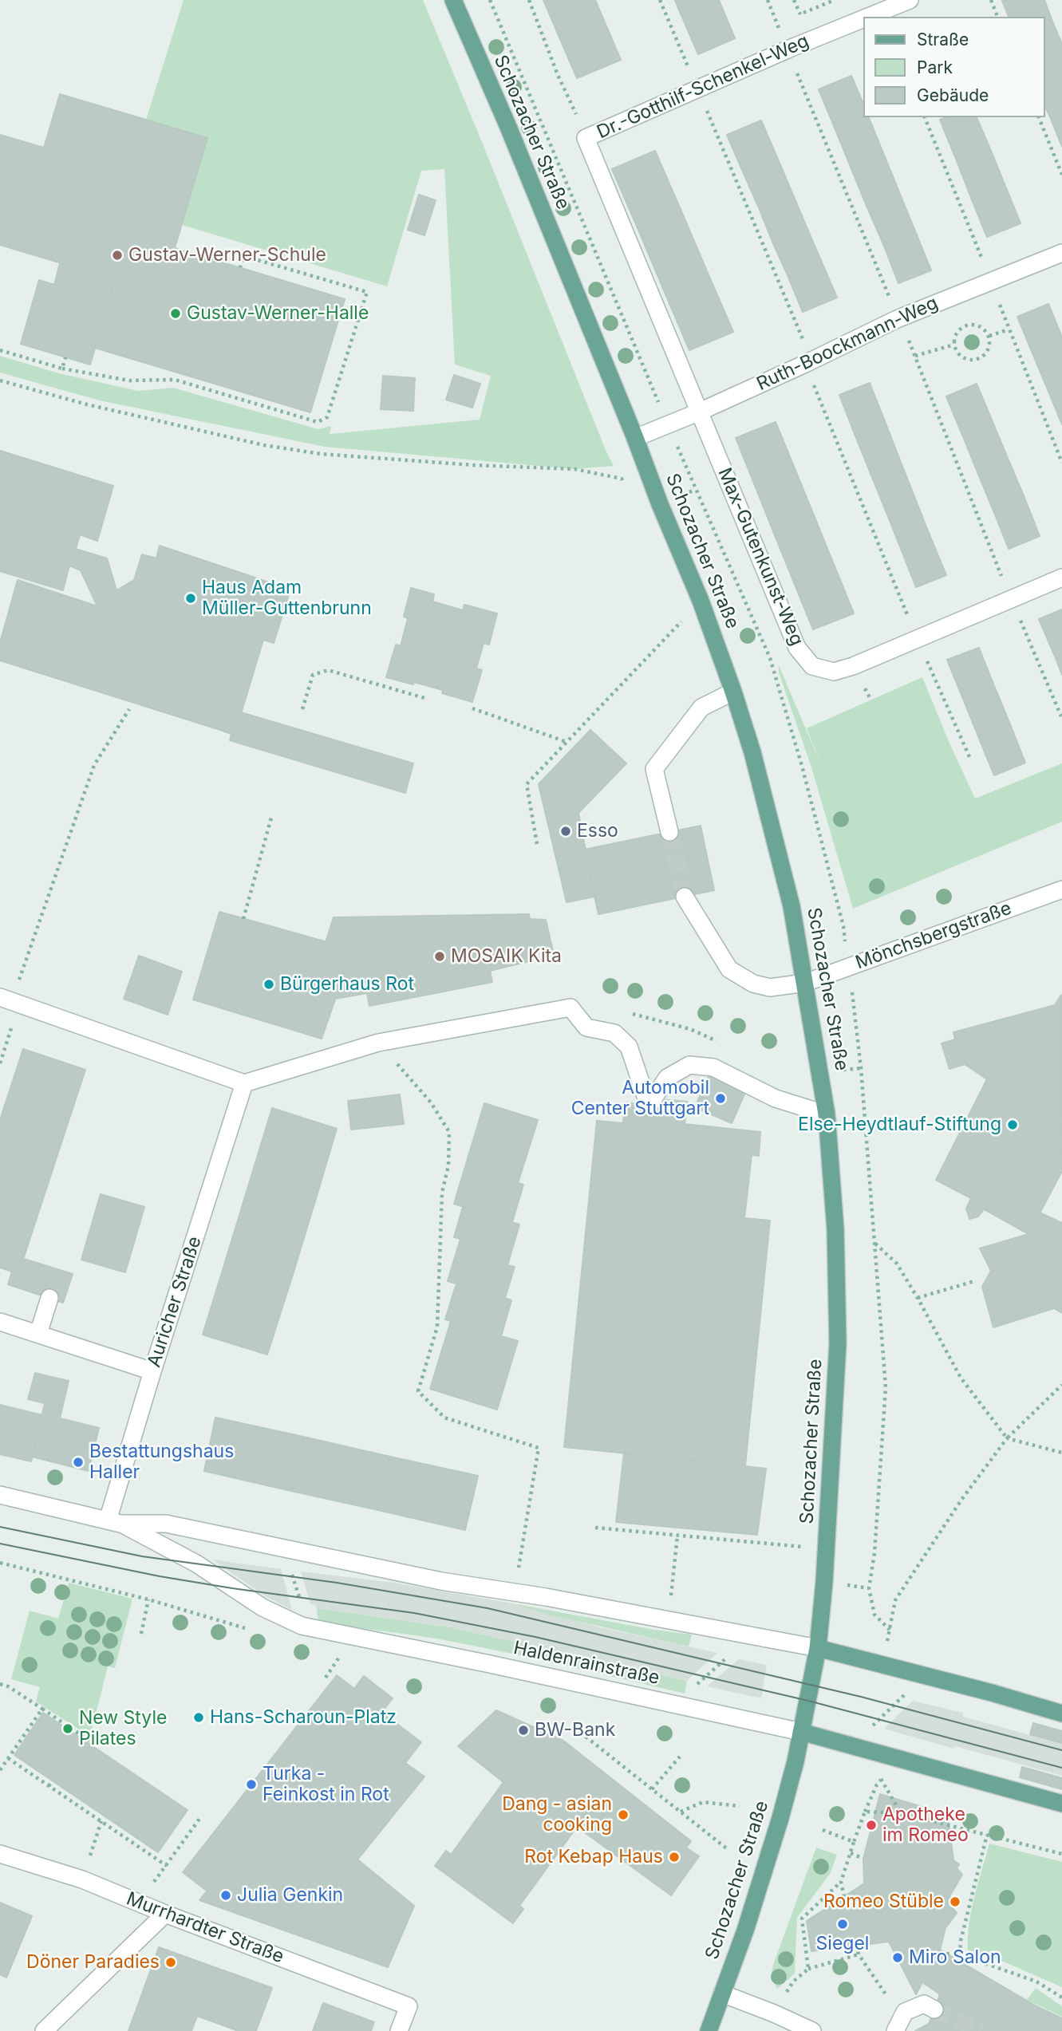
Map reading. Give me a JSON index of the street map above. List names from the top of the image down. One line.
{"streets":{"main road":["Schozacher Straße","Haldenrainstraße"],"street":["Dr.-Gotthilf-Schenkel-Weg","Ruth-Boockmann-Weg","Max-Gutenkunst-Weg","Mönchsbergstraße","Auricher Straße","Murrhardter Straße"]},"crossings":[["Dr.-Gotthilf-Schenkel-Weg","Ruth-Boockmann-Weg"],["Dr.-Gotthilf-Schenkel-Weg","Max-Gutenkunst-Weg"],["Schozacher Straße","Ruth-Boockmann-Weg"],["Schozacher Straße","Mönchsbergstraße"],["Schozacher Straße","Haldenrainstraße"],["Ruth-Boockmann-Weg","Max-Gutenkunst-Weg"],["Auricher Straße","Haldenrainstraße"]],"places":["Gustav-Werner-Schule","Gustav-Werner-Halle","Haus Adam Müller-Guttenbrunn","Esso","MOSAIK Kita","Bürgerhaus Rot","Automobil Center Stuttgart","Else-Heydtlauf-Stiftung","Bestattungshaus Haller","Hans-Scharoun-Platz","New Style Pilates","BW-Bank","Turka - Feinkost in Rot","Dang - asian cooking","Apotheke im Romeo","Rot Kebap Haus","Julia Genkin","Romeo Stüble","Siegel","Miro Salon","Döner Paradies"],"legend":["Straße","Park","Gebäude"]}
